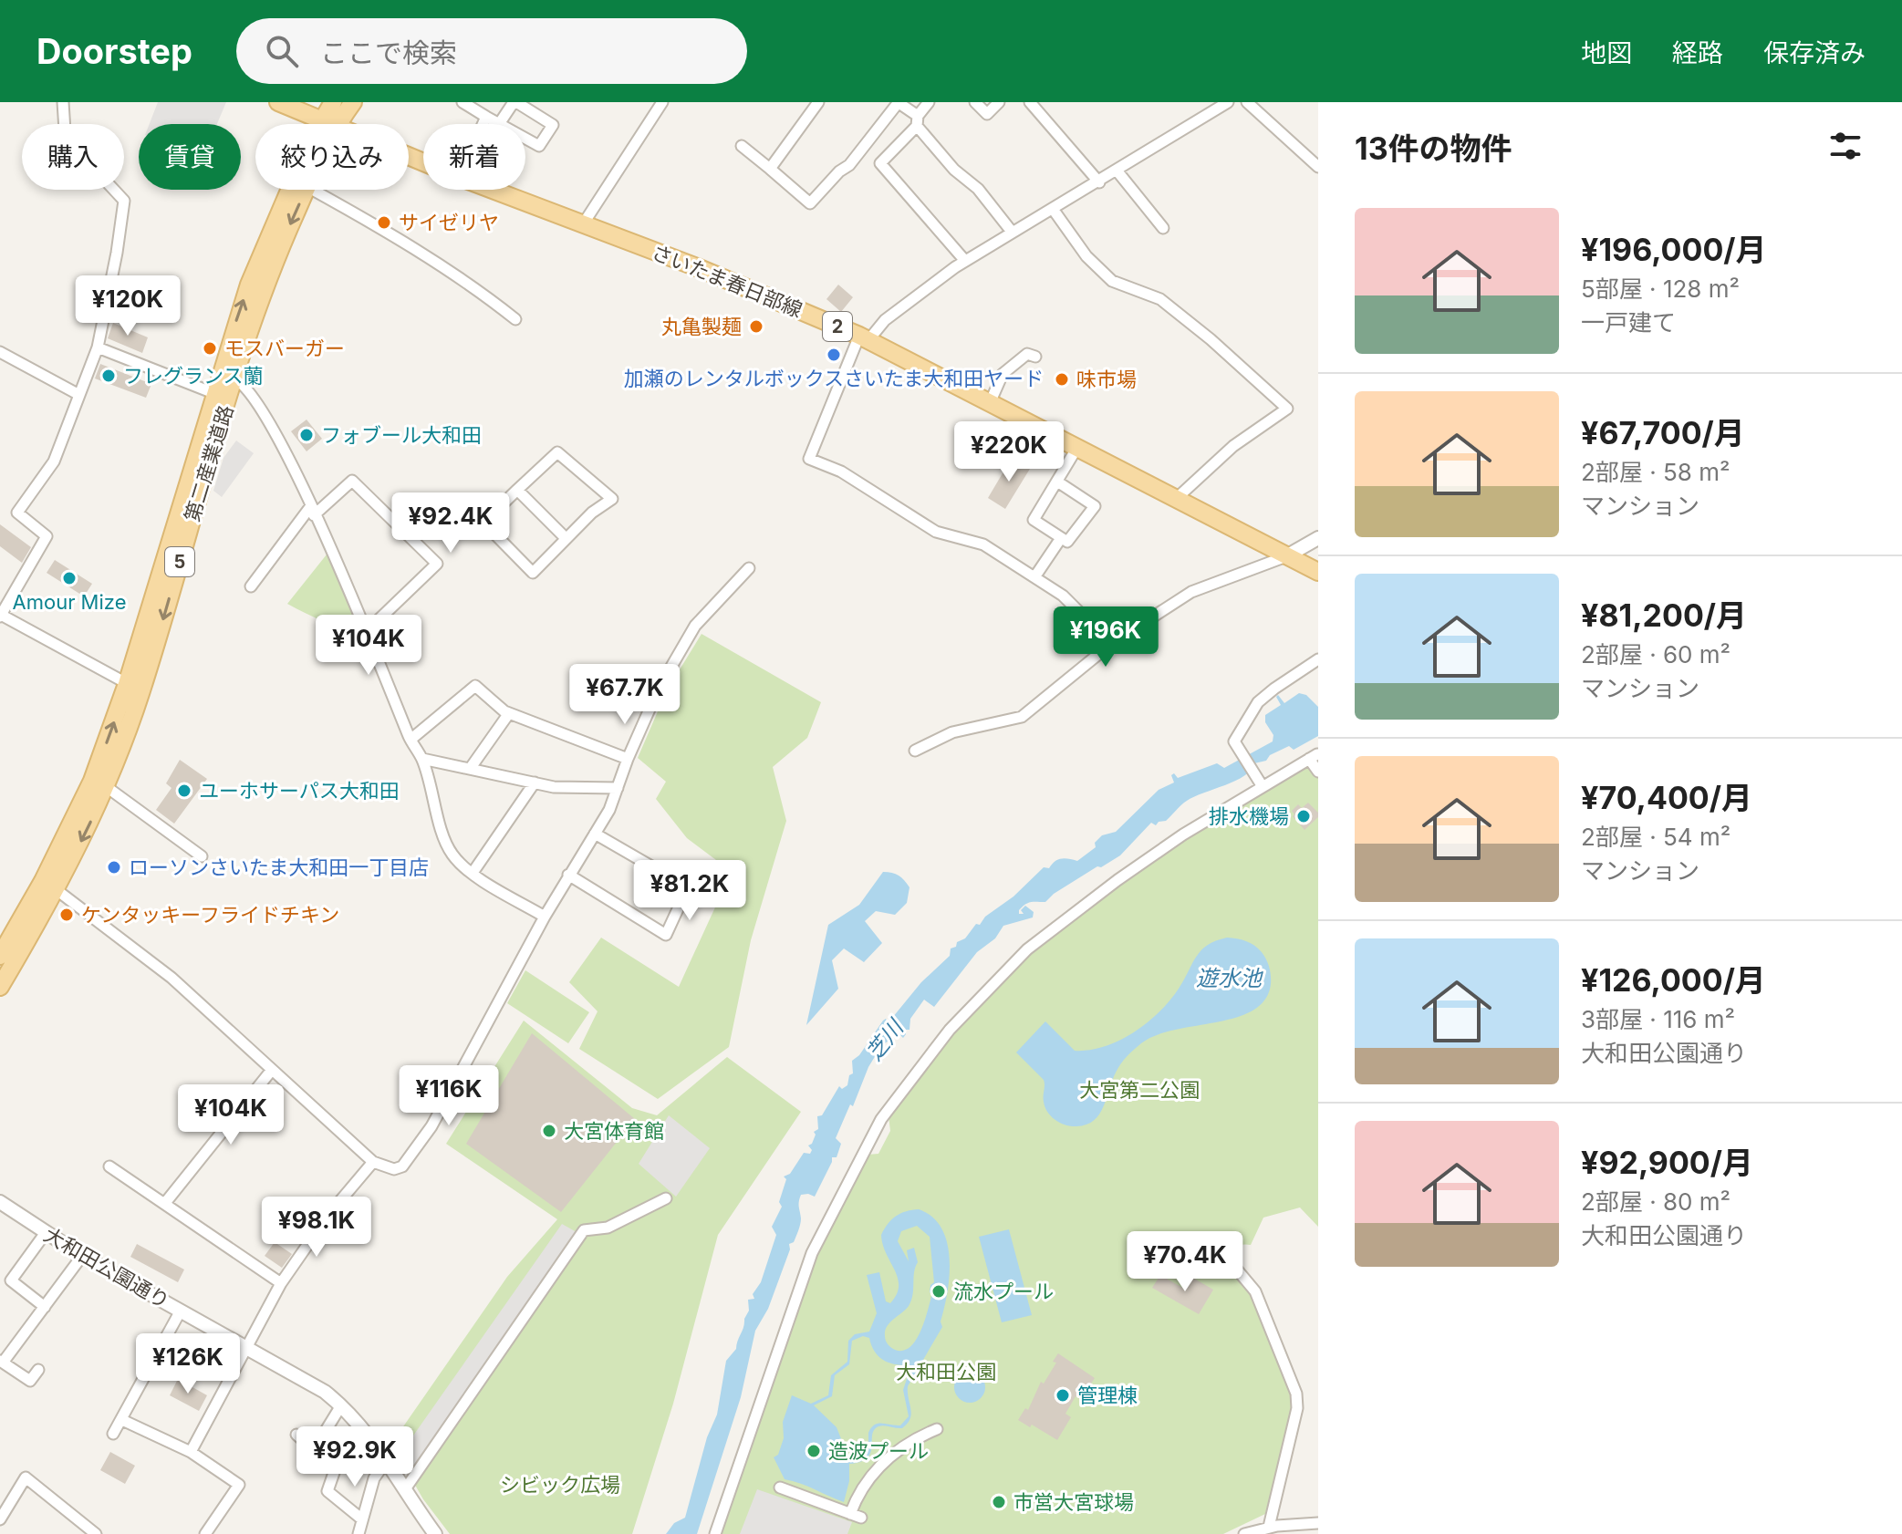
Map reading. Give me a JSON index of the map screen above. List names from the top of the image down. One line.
{"streets":{"main road":["さいたま春日部線","2","第二産業道路","5"],"street":["大和田公園通り"]},"crossings":[["さいたま春日部線","第二産業道路"]],"water":["遊水池","芝川"],"parks":["大宮第二公園","大和田公園","シビック広場"],"places":["サイゼリヤ","丸亀製麺","モスバーガー","加瀬のレンタルボックスさいたま大和田ヤード","フレグランス蘭","味市場","フォブール大和田","Amour Mize","ユーホサーパス大和田","排水機場","ローソンさいたま大和田一丁目店","ケンタッキーフライドチキン","大宮体育館","流水プール","管理棟","造波プール","市営大宮球場"],"page":{"header":"Doorstep","search":"ここで検索","nav":["地図","経路","保存済み"],"heading":"13件の物件","chip":["購入","賃貸","絞り込み","新着"],"list":[{"name":"¥196,000/月","note":"5部屋 · 128 m² · 一戸建て"},{"name":"¥67,700/月","note":"2部屋 · 58 m² · マンション"},{"name":"¥81,200/月","note":"2部屋 · 60 m² · マンション"},{"name":"¥70,400/月","note":"2部屋 · 54 m² · マンション"},{"name":"¥126,000/月","note":"3部屋 · 116 m² · 大和田公園通り"},{"name":"¥92,900/月","note":"2部屋 · 80 m² · 大和田公園通り"}],"price":["¥120K","¥220K","¥92.4K","¥196K","¥104K","¥67.7K","¥81.2K","¥116K","¥104K","¥98.1K","¥70.4K","¥126K","¥92.9K"]}}
